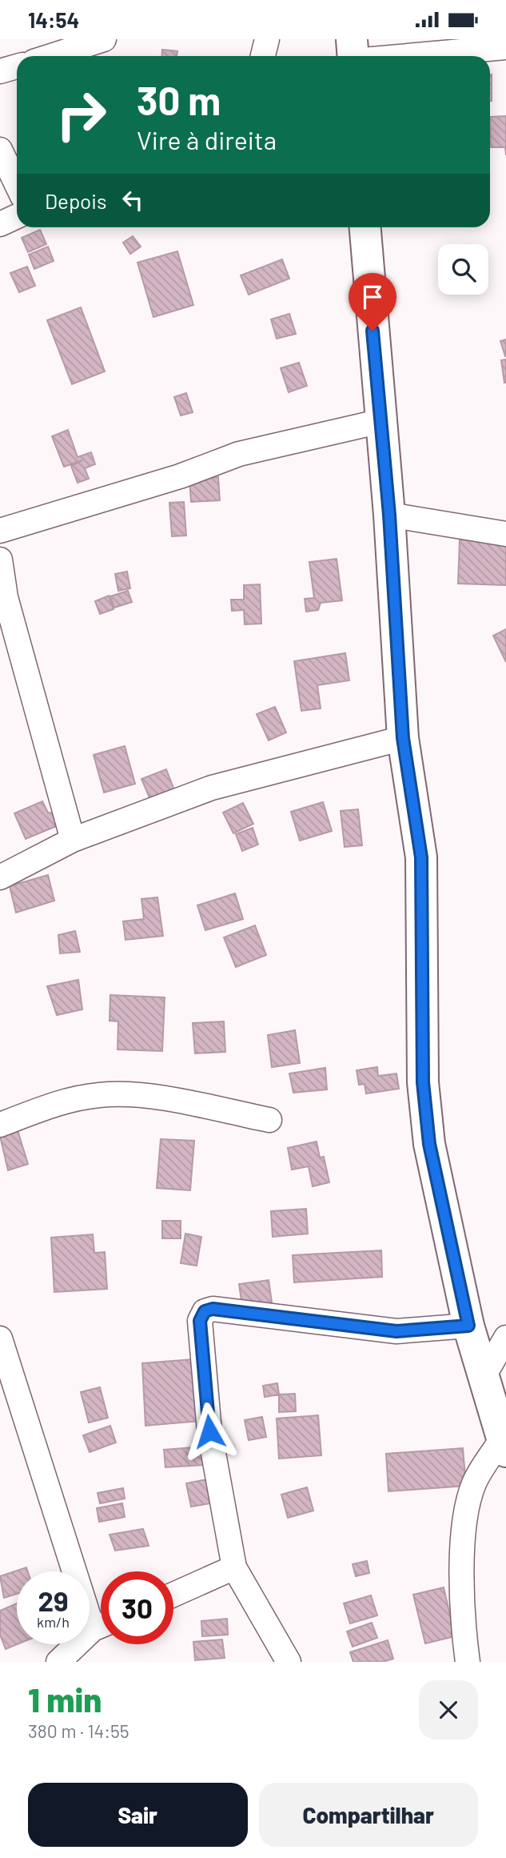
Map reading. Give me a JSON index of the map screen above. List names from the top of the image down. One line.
{"page":{"status":"14:54","turn":["30 m","Vire à direita"],"then":"Depois","speed":"29 km/h","limit":"30","heading":["1 min","380 m · 14:55"],"buttons":["Sair","Compartilhar"]}}
